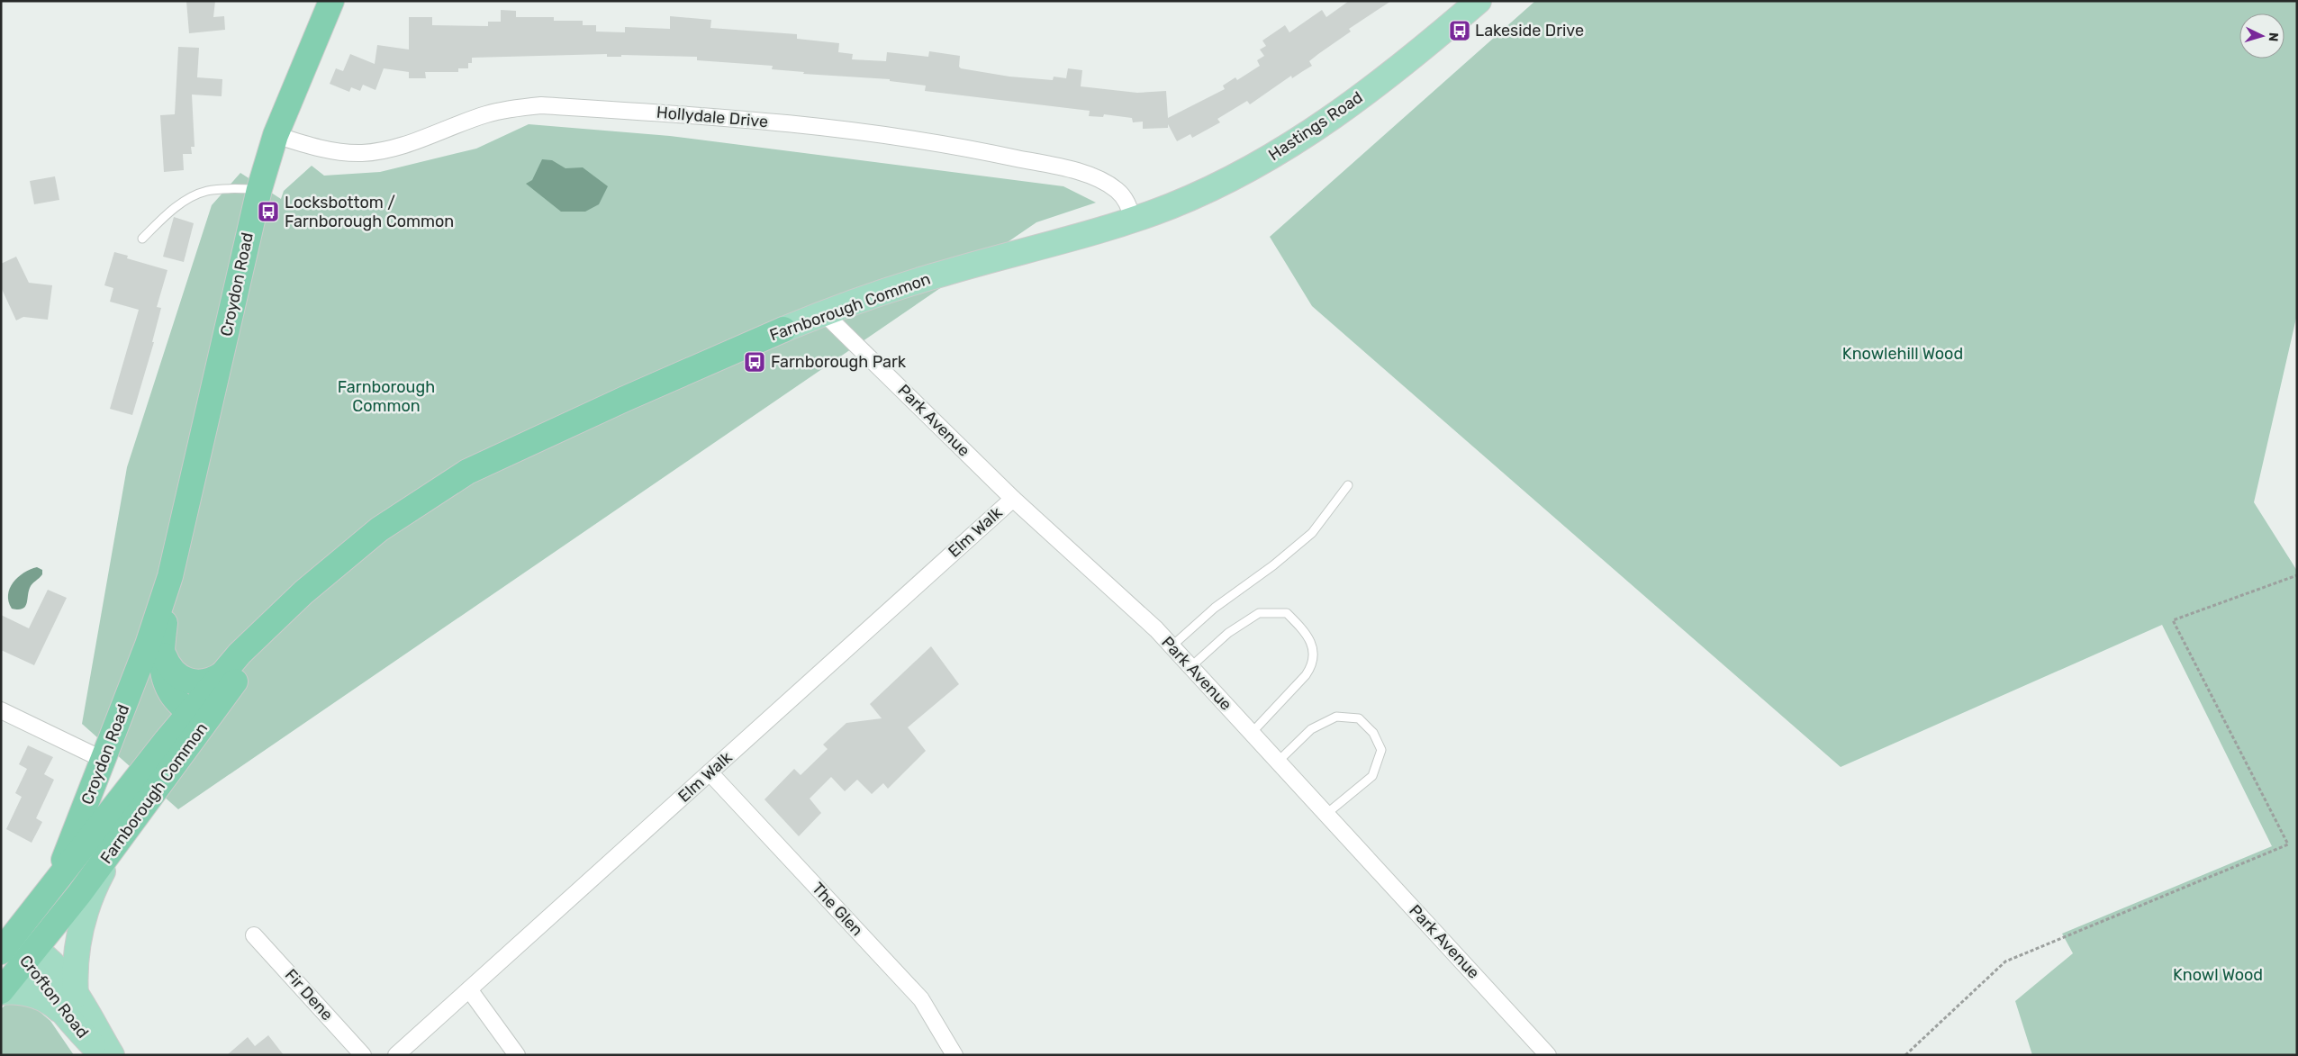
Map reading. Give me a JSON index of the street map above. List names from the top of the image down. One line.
{"streets":{"highway":["Croydon Road","Farnborough Common"],"main road":["Hastings Road","Crofton Road"],"street":["Hollydale Drive","Park Avenue","Elm Walk","The Glen","Fir Dene"]},"crossings":[["Hollydale Drive","Hastings Road"],["Hollydale Drive","Croydon Road"],["Hollydale Drive","Farnborough Common"],["Hastings Road","Farnborough Common"],["Croydon Road","Farnborough Common"],["Farnborough Common","Park Avenue"],["Farnborough Common","Crofton Road"],["Park Avenue","Elm Walk"],["Elm Walk","The Glen"]],"parks":["Knowlehill Wood","Farnborough Common","Knowl Wood"],"places":{"bus stop":["Lakeside Drive","Locksbottom / Farnborough Common","Farnborough Park"]},"north":"right"}
